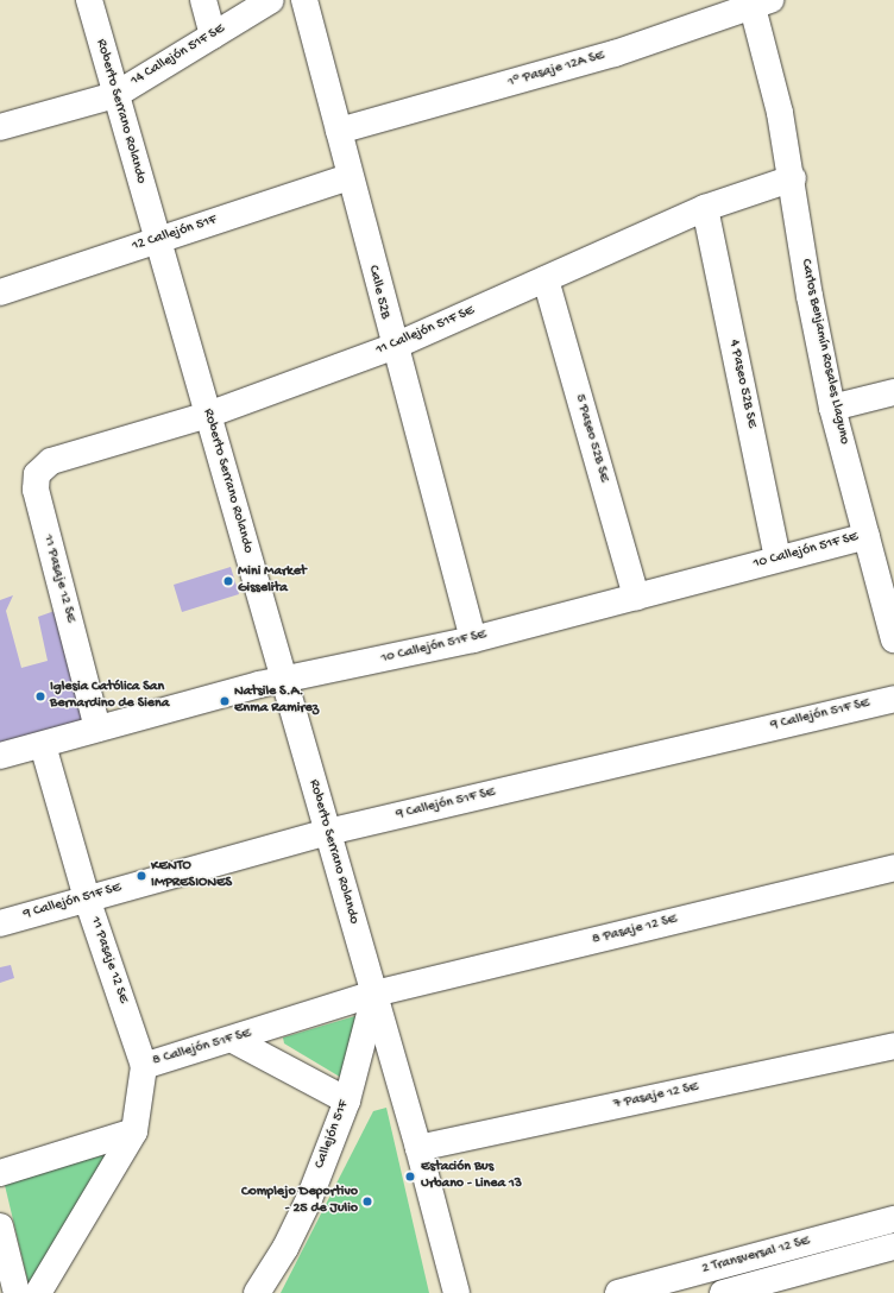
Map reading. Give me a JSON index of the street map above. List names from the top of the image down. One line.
{"streets":{"street":["14 Callejón 51F SE","1° Pasaje 12A SE","Roberto Serrano Rolando","12 Callejón 51F","Calle 52B","11 Callejón 51F SE","Carlos Benjamín Rosales Llaguno","4 Paseo 52B SE","5 Paseo 52B SE","10 Callejón 51F SE","11 Pasaje 12 SE","9 Callejón 51F SE","8 Pasaje 12 SE","8 Callejón 51F SE","7 Pasaje 12 SE","Callejón 51F","2 Transversal 12 SE"]},"crossings":[["14 Callejón 51F SE","Roberto Serrano Rolando"],["1° Pasaje 12A SE","Calle 52B"],["1° Pasaje 12A SE","Carlos Benjamín Rosales Llaguno"],["Roberto Serrano Rolando","12 Callejón 51F"],["Roberto Serrano Rolando","11 Callejón 51F SE"],["Roberto Serrano Rolando","10 Callejón 51F SE"],["Roberto Serrano Rolando","9 Callejón 51F SE"],["Roberto Serrano Rolando","8 Pasaje 12 SE"],["Roberto Serrano Rolando","8 Callejón 51F SE"],["Roberto Serrano Rolando","7 Pasaje 12 SE"],["Roberto Serrano Rolando","Callejón 51F"],["12 Callejón 51F","Calle 52B"],["Calle 52B","11 Callejón 51F SE"],["Calle 52B","10 Callejón 51F SE"],["11 Callejón 51F SE","Carlos Benjamín Rosales Llaguno"],["11 Callejón 51F SE","4 Paseo 52B SE"],["11 Callejón 51F SE","5 Paseo 52B SE"],["11 Callejón 51F SE","11 Pasaje 12 SE"],["Carlos Benjamín Rosales Llaguno","10 Callejón 51F SE"],["4 Paseo 52B SE","10 Callejón 51F SE"],["5 Paseo 52B SE","10 Callejón 51F SE"],["10 Callejón 51F SE","11 Pasaje 12 SE"],["11 Pasaje 12 SE","9 Callejón 51F SE"],["11 Pasaje 12 SE","8 Callejón 51F SE"],["8 Pasaje 12 SE","8 Callejón 51F SE"],["8 Pasaje 12 SE","Callejón 51F"],["8 Callejón 51F SE","Callejón 51F"]],"places":["Mini Market Gisselita","Iglesia Católica San Bernardino de Siena","Natsile S.A. Enma Ramirez","KENTO IMPRESIONES","Estación Bus Urbano - Linea 13","Complejo Deportivo - 25 de Julio"]}
